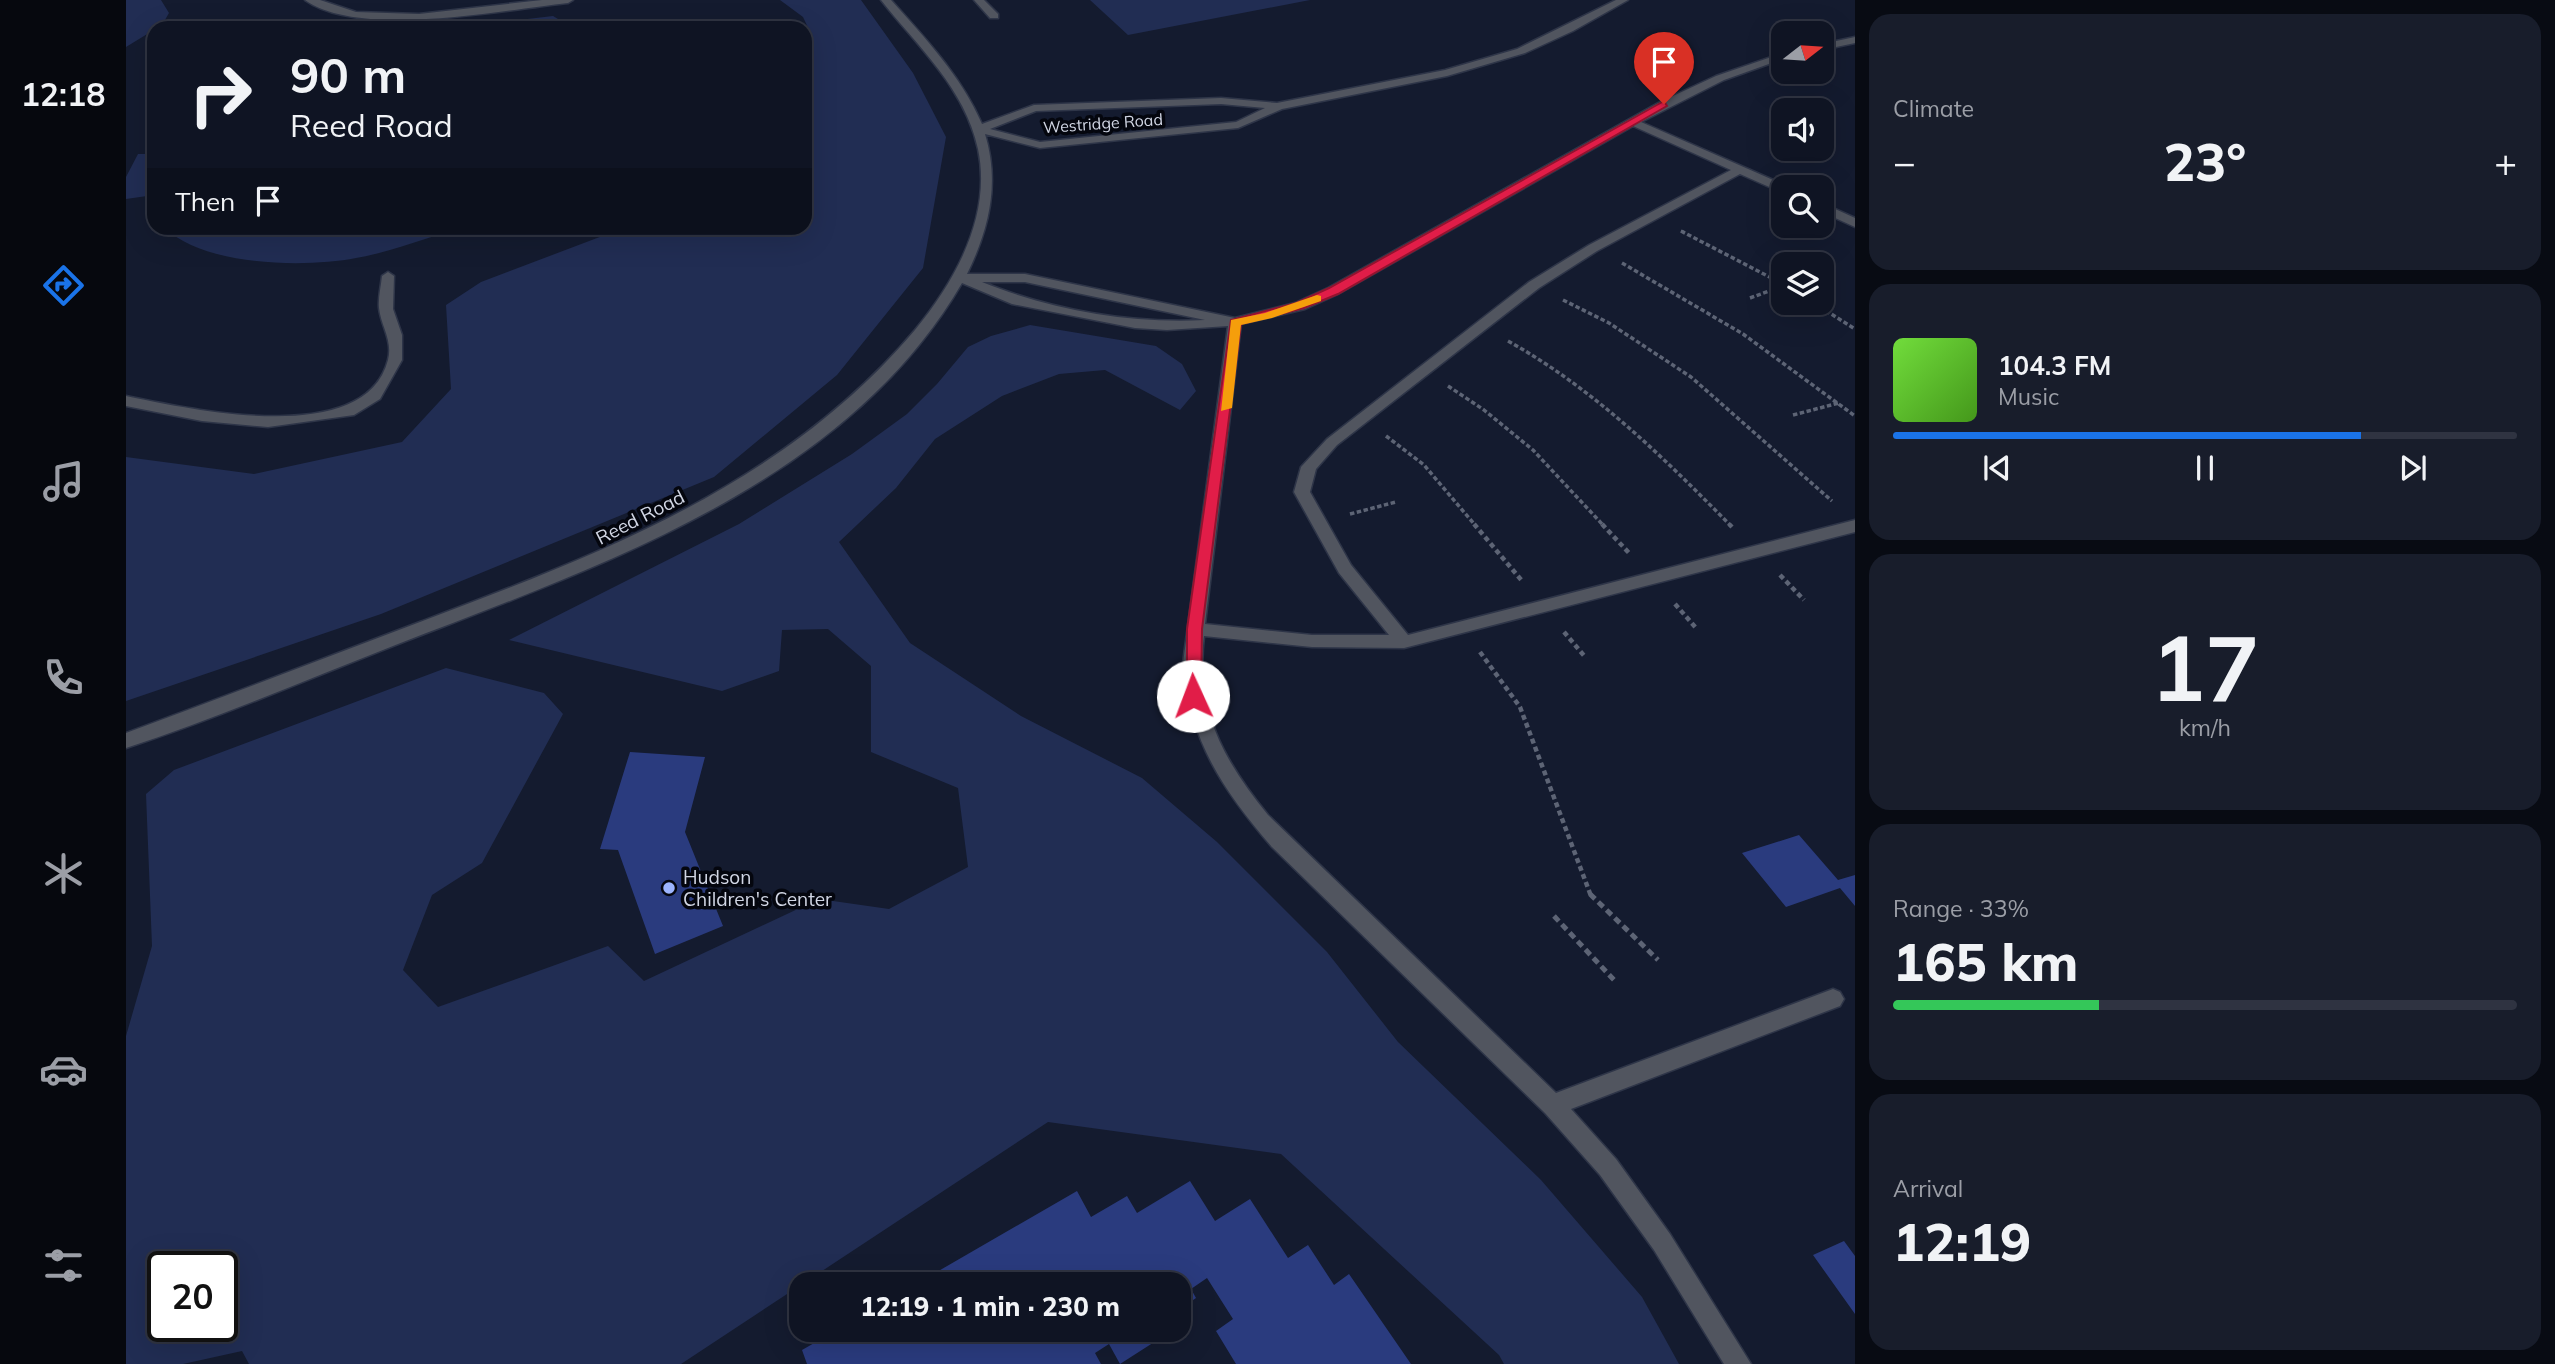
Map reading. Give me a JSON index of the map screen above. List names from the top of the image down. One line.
{"streets":{"street":["Westridge Road","Reed Road"]},"crossings":[["Westridge Road","Reed Road"]],"places":["Hudson Children's Center"],"north":"right","page":{"tabs":"12:18","tile":["Climate",["17","km/h"],["Range · 33%","165 km"],["Arrival","12:19"]],"turn":["90 m","Reed Road"],"heat":["−","23°","+"],"then":"Then","song":["104.3 FM","Music"],"limit":"20","trip":"12:19 · 1 min · 230 m"}}
